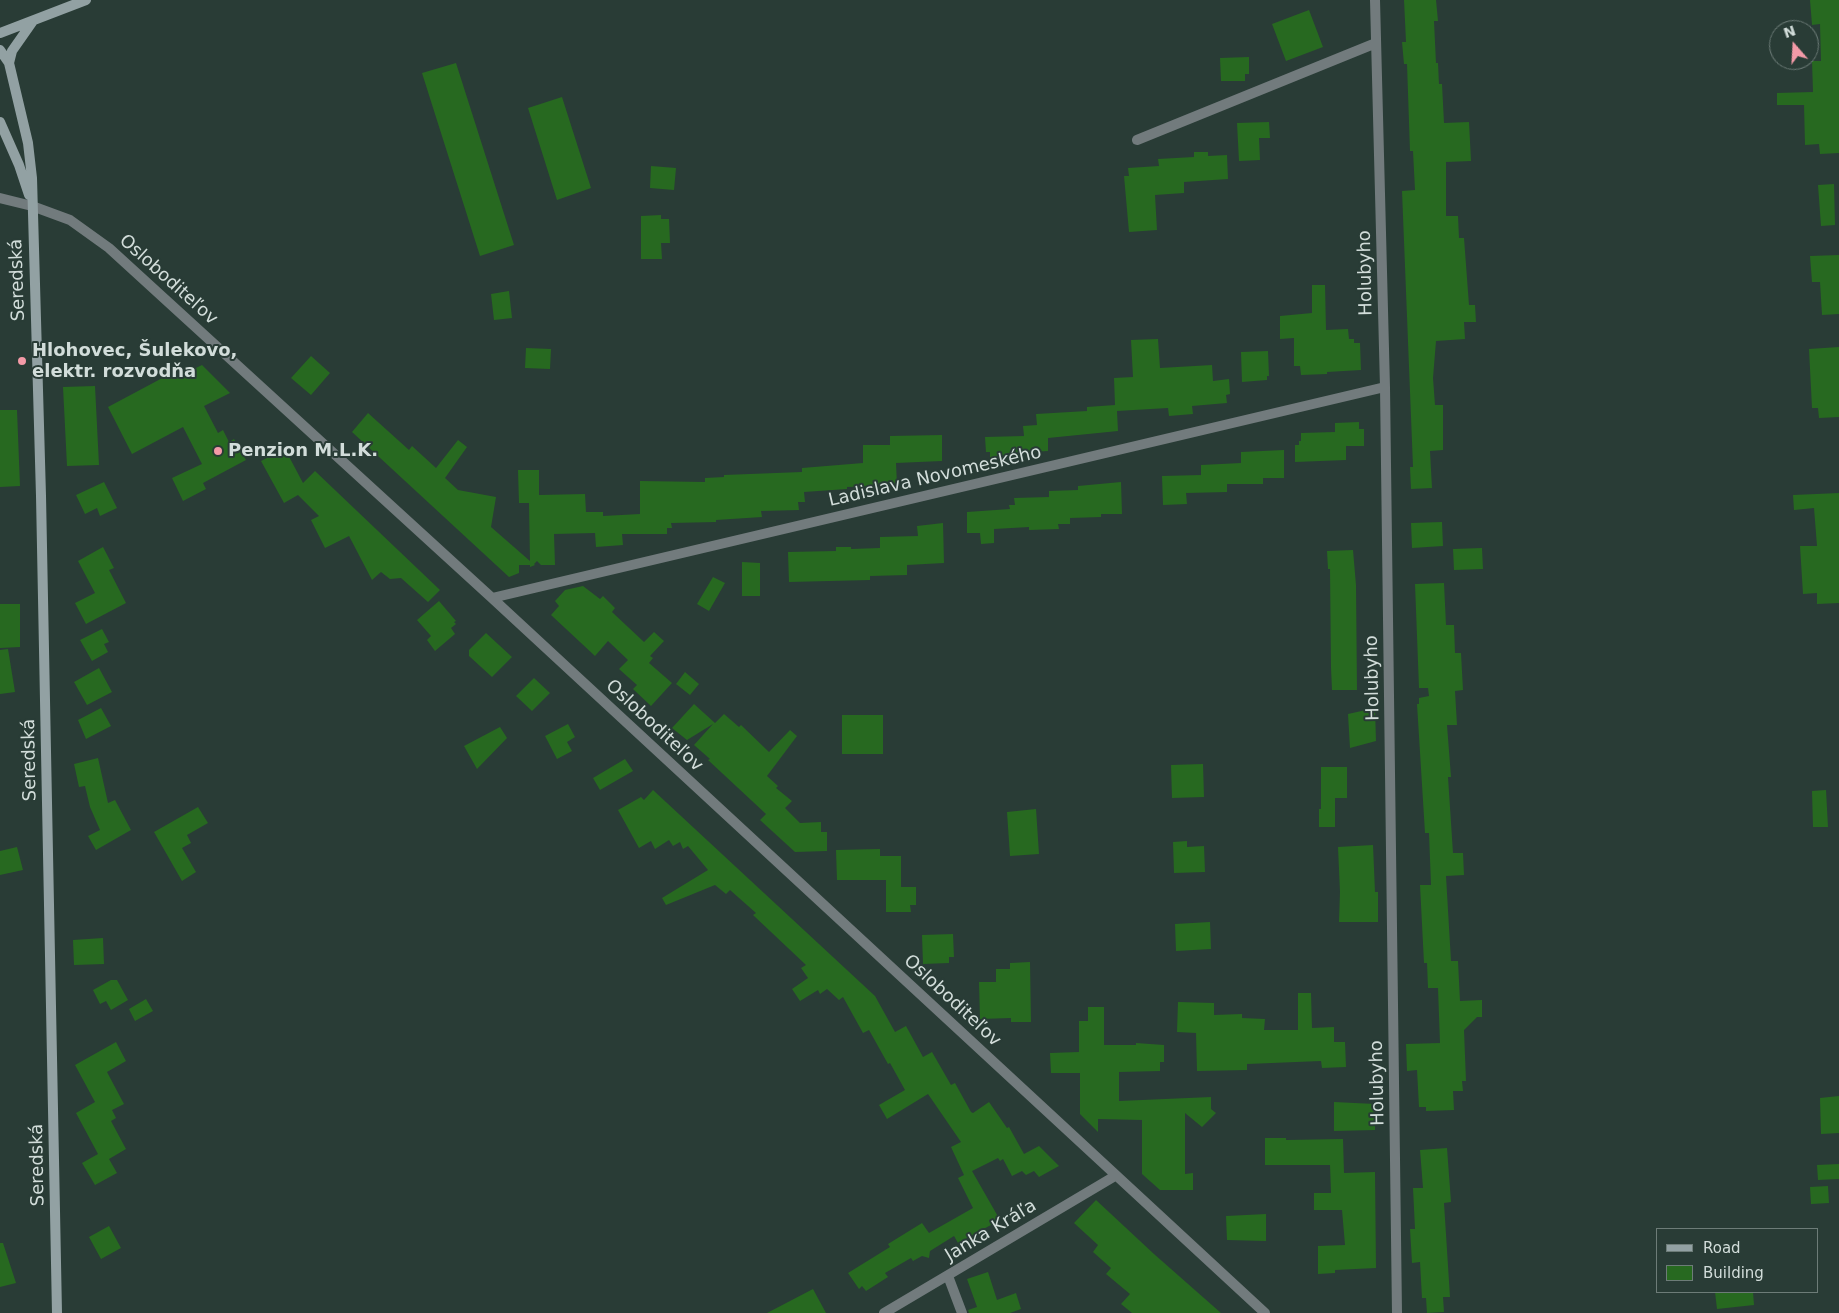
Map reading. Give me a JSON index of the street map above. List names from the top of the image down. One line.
{"streets":{"street":["Holubyho","Seredská","Osloboditeľov","Ladislava Novomeského","Janka Kráľa"]},"crossings":[["Holubyho","Ladislava Novomeského"],["Seredská","Osloboditeľov"],["Osloboditeľov","Ladislava Novomeského"],["Osloboditeľov","Janka Kráľa"]],"places":["Hlohovec, Šulekovo, elektr. rozvodňa","Penzion M.L.K."],"legend":["Road","Building"],"north":"top"}
